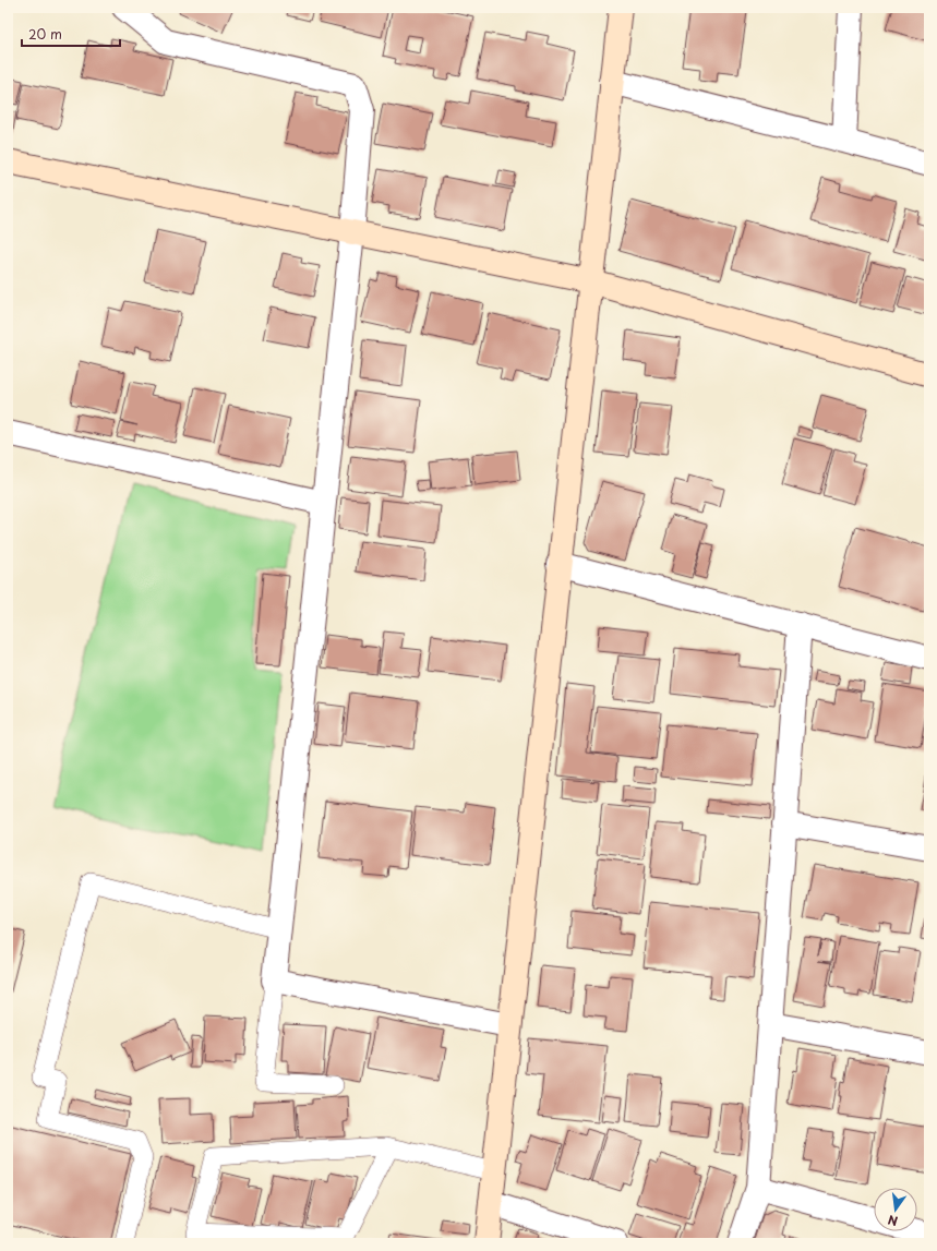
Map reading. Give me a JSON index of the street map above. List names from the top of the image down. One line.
{"scale_bar":"20 m","north":"bottom"}
